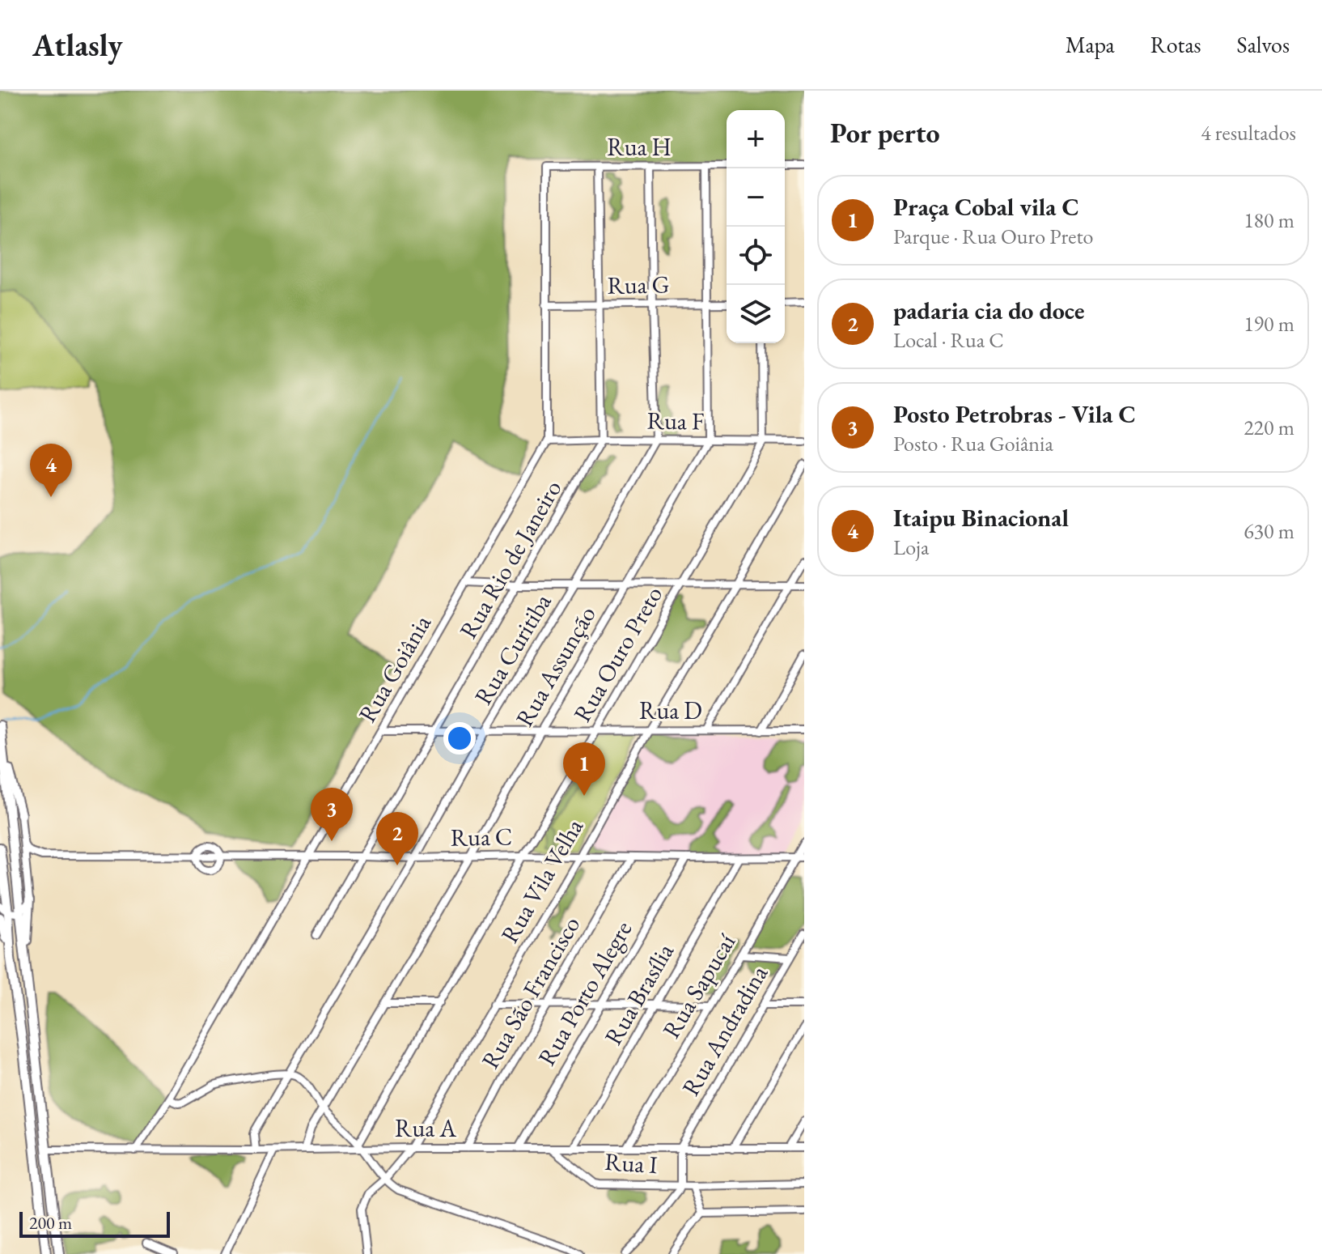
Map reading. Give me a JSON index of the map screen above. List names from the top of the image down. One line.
{"streets":{"street":["Rua H","Rua G","Rua F","Rua Rio de Janeiro","Rua Curitiba","Rua Ouro Preto","Rua Assunção","Rua Goiânia","Rua D","Rua C","Rua Vila Velha","Rua Sapucaí","Rua São Francisco","Rua Porto Alegre","Rua Brasília","Rua Andradina","Rua A","Rua I"]},"crossings":[["Rua H","Rua G"],["Rua H","Rua Assunção"],["Rua G","Rua Assunção"],["Rua F","Rua Rio de Janeiro"],["Rua F","Rua Curitiba"],["Rua F","Rua Ouro Preto"],["Rua F","Rua Assunção"],["Rua F","Rua Goiânia"],["Rua Rio de Janeiro","Rua D"],["Rua Rio de Janeiro","Rua C"],["Rua Curitiba","Rua D"],["Rua Curitiba","Rua C"],["Rua Curitiba","Rua A"],["Rua Ouro Preto","Rua D"],["Rua Ouro Preto","Rua C"],["Rua Ouro Preto","Rua A"],["Rua Assunção","Rua D"],["Rua Assunção","Rua C"],["Rua Assunção","Rua A"],["Rua Goiânia","Rua D"],["Rua Goiânia","Rua C"],["Rua Goiânia","Rua A"],["Rua D","Rua Vila Velha"],["Rua C","Rua Vila Velha"],["Rua C","Rua Sapucaí"],["Rua C","Rua São Francisco"],["Rua C","Rua Porto Alegre"],["Rua C","Rua Brasília"],["Rua Vila Velha","Rua A"],["Rua Sapucaí","Rua A"],["Rua São Francisco","Rua A"],["Rua Porto Alegre","Rua A"],["Rua Brasília","Rua A"],["Rua Andradina","Rua A"],["Rua A","Rua I"]],"scale_bar":"200 m","page":{"header":"Atlasly","nav":["Mapa","Rotas","Salvos"],"heading":["Por perto","4 resultados"],"map_buttons":["+","−"],"list":[{"mark":"1","name":"Praça Cobal vila C","note":"Parque · Rua Ouro Preto","value":"180 m"},{"mark":"2","name":"padaria cia do doce","note":"Local · Rua C","value":"190 m"},{"mark":"3","name":"Posto Petrobras - Vila C","note":"Posto · Rua Goiânia","value":"220 m"},{"mark":"4","name":"Itaipu Binacional","note":"Loja","value":"630 m"}],"pins":["4","1","3","2"],"scale":"200 m"}}
